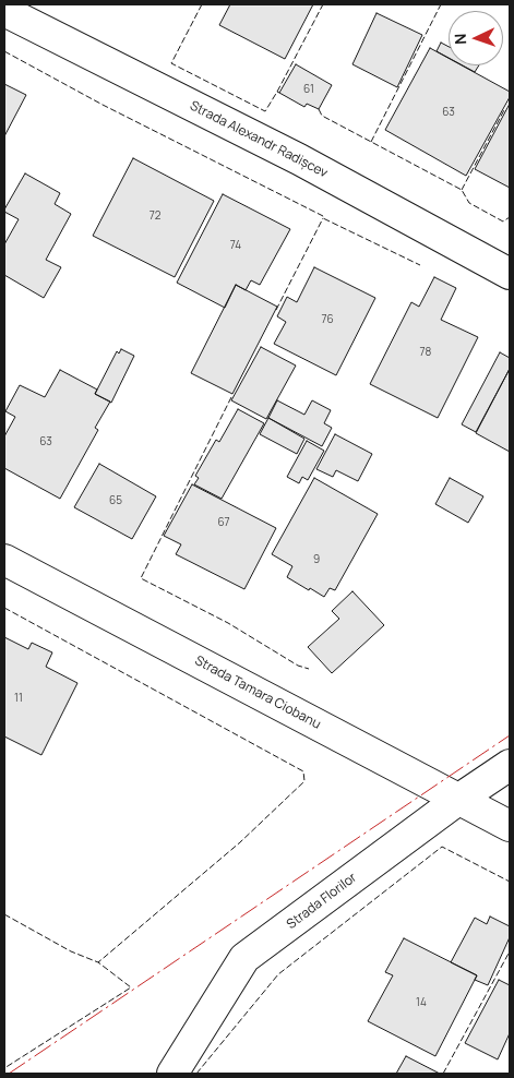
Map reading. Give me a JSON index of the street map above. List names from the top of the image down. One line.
{"streets":{"street":["Strada Alexandr Radișcev","Strada Tamara Ciobanu","Strada Florilor"]},"crossings":[["Strada Tamara Ciobanu","Strada Florilor"]],"house_numbers":["61","63","72","74","76","78","63","65","67","9","11","14"],"north":"left"}
